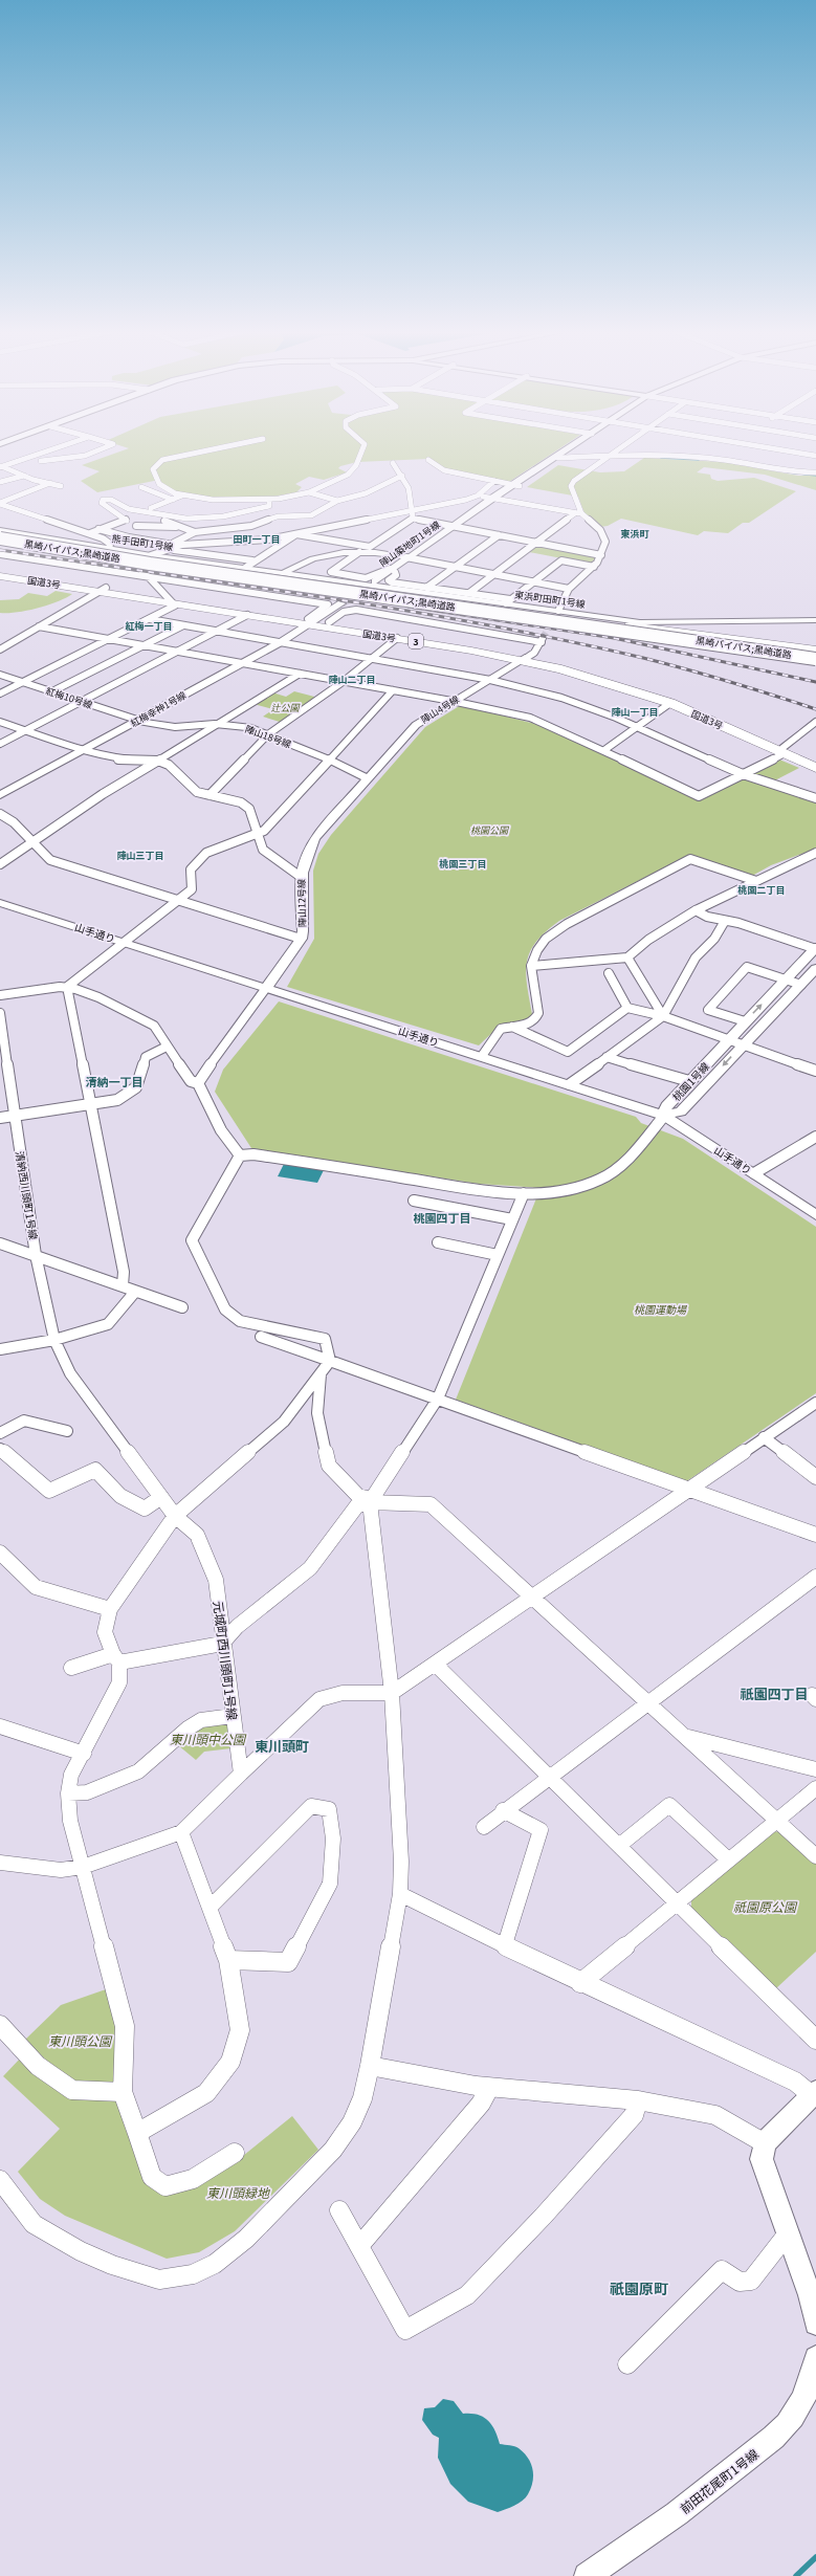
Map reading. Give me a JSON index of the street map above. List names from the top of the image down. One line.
{"streets":{"highway":["黒崎バイパス;黒崎道路","国道3号","3"],"street":["熊手田町1号線","陣山築地町1号線","東浜町田町1号線","紅梅10号線","紅梅幸神1号線","陣山4号線","陣山18号線","陣山12号線","山手通り","桃園1号線","清納西川頭町1号線","元城町西川頭町1号線","前田花尾町1号線"]},"crossings":[["熊手田町1号線","東浜町田町1号線"],["国道3号","紅梅幸神1号線"],["国道3号","陣山4号線"],["紅梅10号線","紅梅幸神1号線"],["紅梅10号線","陣山18号線"],["紅梅幸神1号線","陣山18号線"],["陣山4号線","陣山18号線"],["陣山4号線","陣山12号線"],["陣山18号線","陣山12号線"],["陣山12号線","山手通り"],["山手通り","桃園1号線"],["清納西川頭町1号線","元城町西川頭町1号線"]],"districts":["東浜町","田町一丁目","紅梅一丁目","陣山二丁目","陣山一丁目","陣山三丁目","桃園三丁目","桃園二丁目","清納一丁目","桃園四丁目","祇園四丁目","東川頭町","祇園原町"],"parks":["辻公園","桃園公園","桃園運動場","東川頭中公園","祇園原公園","東川頭公園","東川頭緑地"]}
